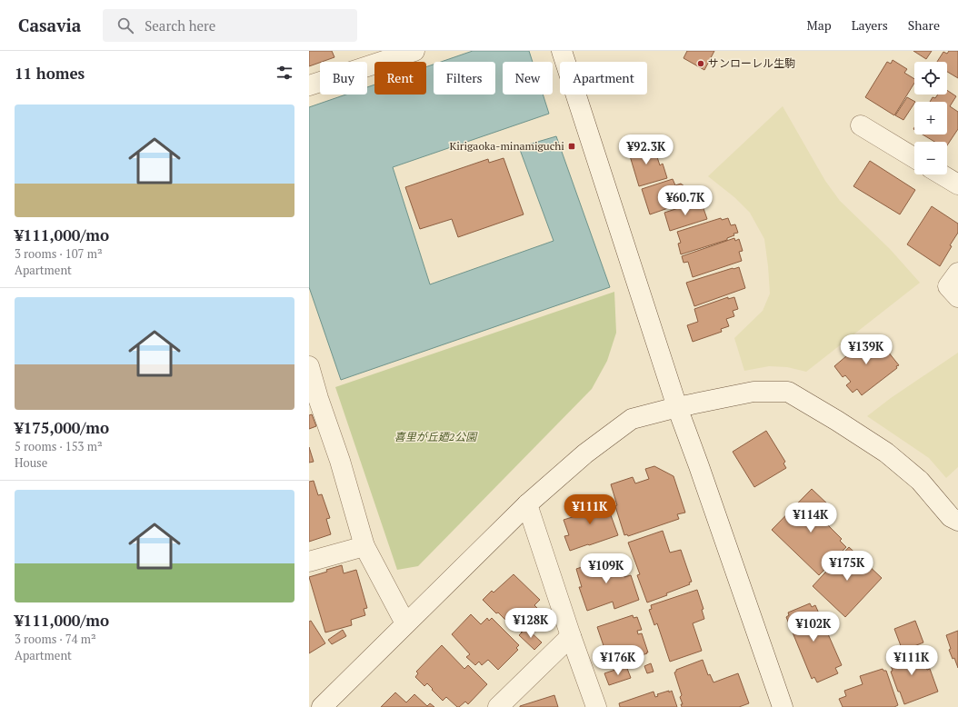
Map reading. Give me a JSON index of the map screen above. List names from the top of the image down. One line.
{"parks":["喜里が丘廼2公園"],"places":{"other":["サンローレル生駒"],"transit":["Kirigaoka-minamiguchi"]},"page":{"header":"Casavia","search":"Search here","nav":["Map","Layers","Share"],"heading":"11 homes","map_buttons":["+","−"],"chip":["Buy","Rent","Filters","New","Apartment"],"list":[{"name":"¥111,000/mo","note":"3 rooms · 107 m² · Apartment"},{"name":"¥175,000/mo","note":"5 rooms · 153 m² · House"},{"name":"¥111,000/mo","note":"3 rooms · 74 m² · Apartment"}],"price":["¥92.3K","¥60.7K","¥139K","¥111K","¥114K","¥175K","¥109K","¥128K","¥102K","¥176K","¥111K"]}}
